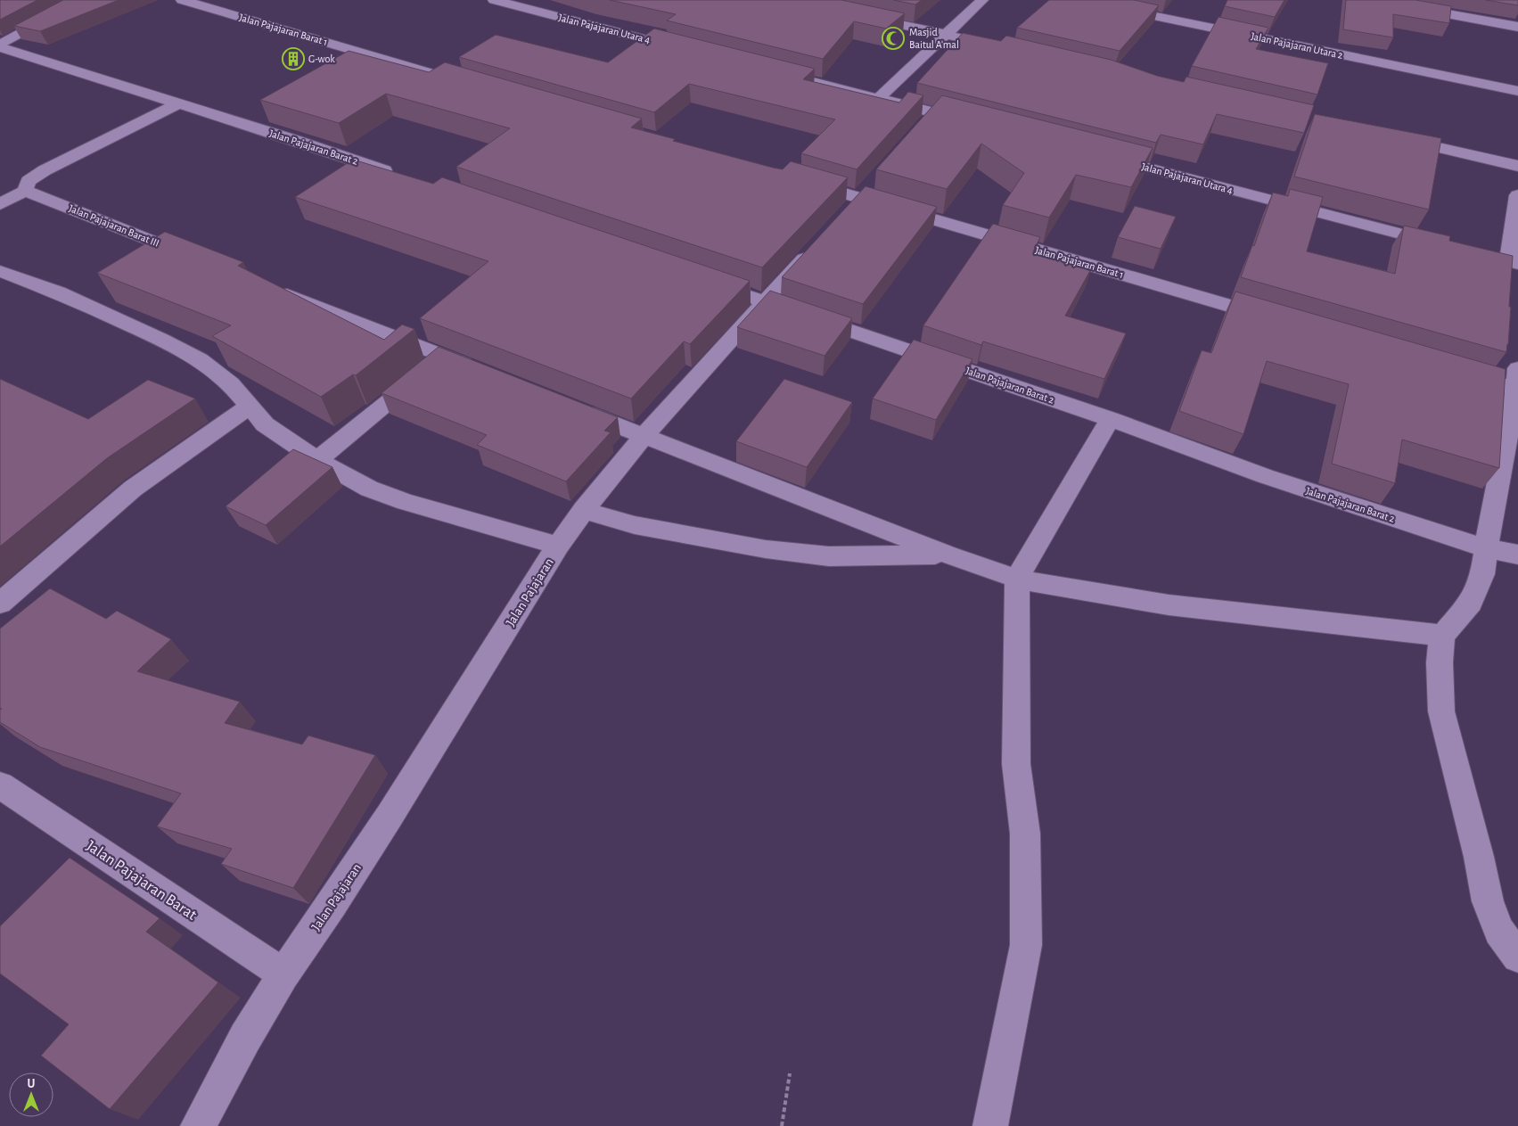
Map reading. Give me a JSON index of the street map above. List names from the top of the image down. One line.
{"streets":{"street":["Jalan Pajajaran Utara 4","Jalan Pajajaran Barat 1","Jalan Pajajaran Utara 2","Jalan Pajajaran Barat 2","Jalan Pajajaran Barat III","Jalan Pajajaran","Jalan Pajajaran Barat"]},"crossings":[["Jalan Pajajaran Barat 2","Jalan Pajajaran"],["Jalan Pajajaran","Jalan Pajajaran Barat"]],"places":{"mosque":["Masjid Baitul A'mal"],"building":["G-wok"]},"north":"top"}
